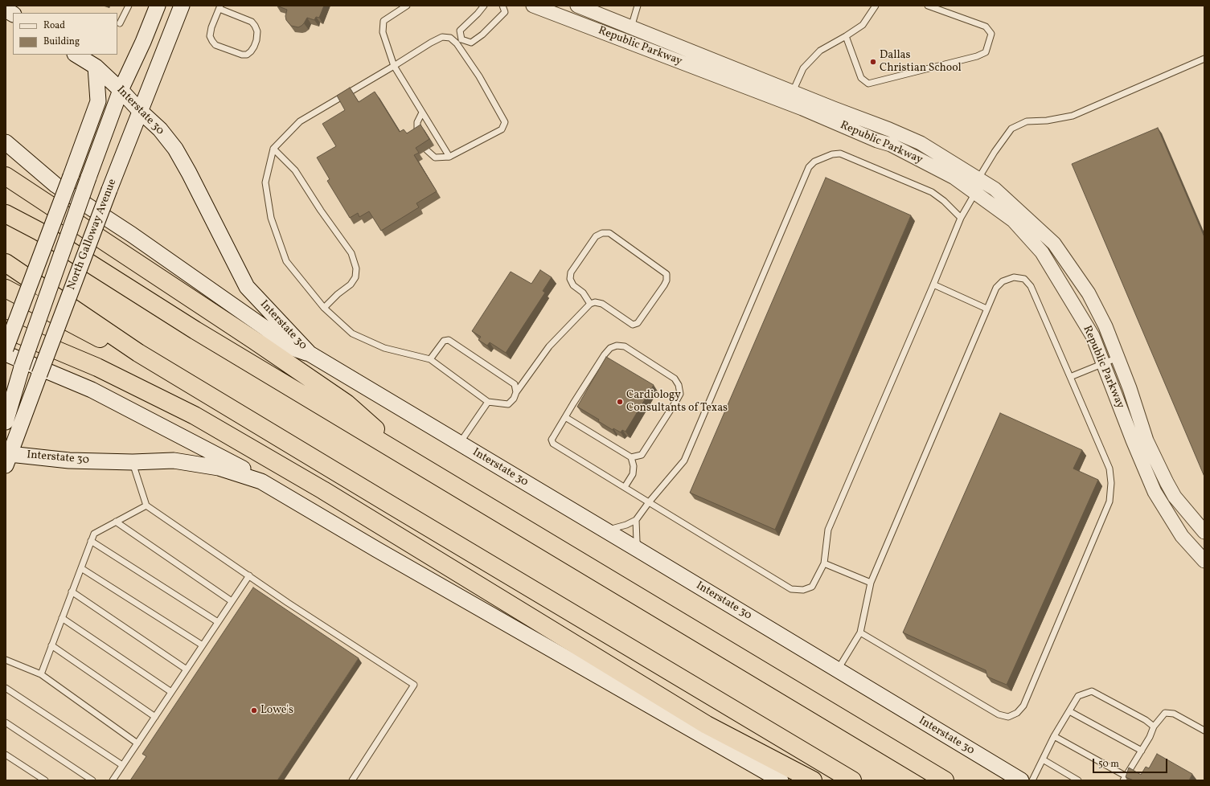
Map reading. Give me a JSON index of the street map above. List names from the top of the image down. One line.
{"streets":{"main road":["Interstate 30","North Galloway Avenue"],"street":["Republic Parkway"]},"crossings":[["Interstate 30","North Galloway Avenue"]],"places":["Dallas Christian School","Cardiology Consultants of Texas","Lowe's"],"legend":["Road","Building"],"scale_bar":"50 m"}
